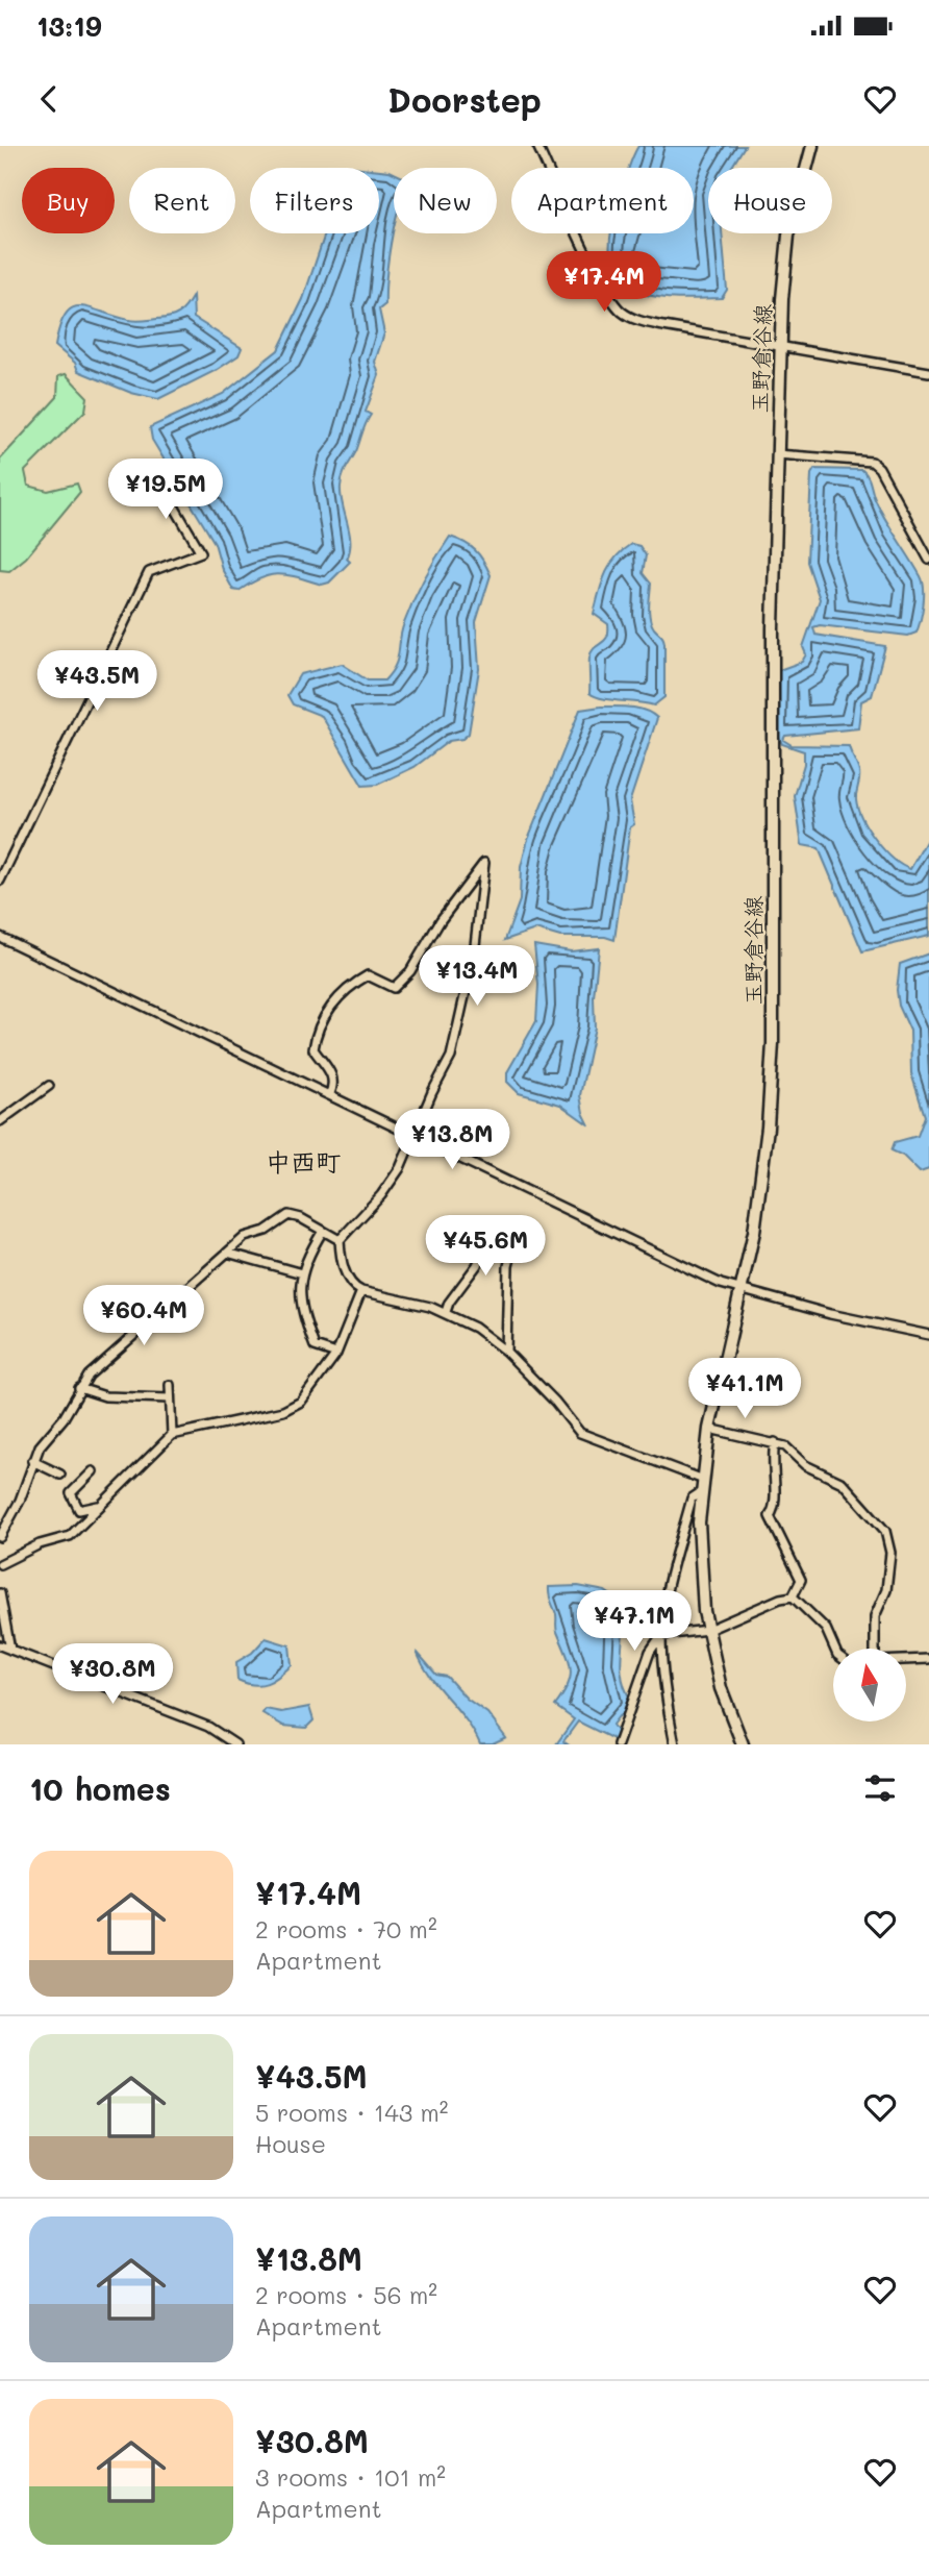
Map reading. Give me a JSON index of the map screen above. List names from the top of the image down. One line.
{"streets":{"main road":["玉野倉谷線"]},"districts":["中西町"],"north":"top","page":{"status":"13:19","header":"Doorstep","chip":["Buy","Rent","Filters","New","Apartment","House"],"price":["¥17.4M","¥19.5M","¥43.5M","¥13.4M","¥13.8M","¥45.6M","¥60.4M","¥41.1M","¥47.1M","¥30.8M"],"heading":"10 homes","list":[{"name":"¥17.4M","note":"2 rooms · 70 m² · Apartment"},{"name":"¥43.5M","note":"5 rooms · 143 m² · House"},{"name":"¥13.8M","note":"2 rooms · 56 m² · Apartment"},{"name":"¥30.8M","note":"3 rooms · 101 m² · Apartment"}]}}
